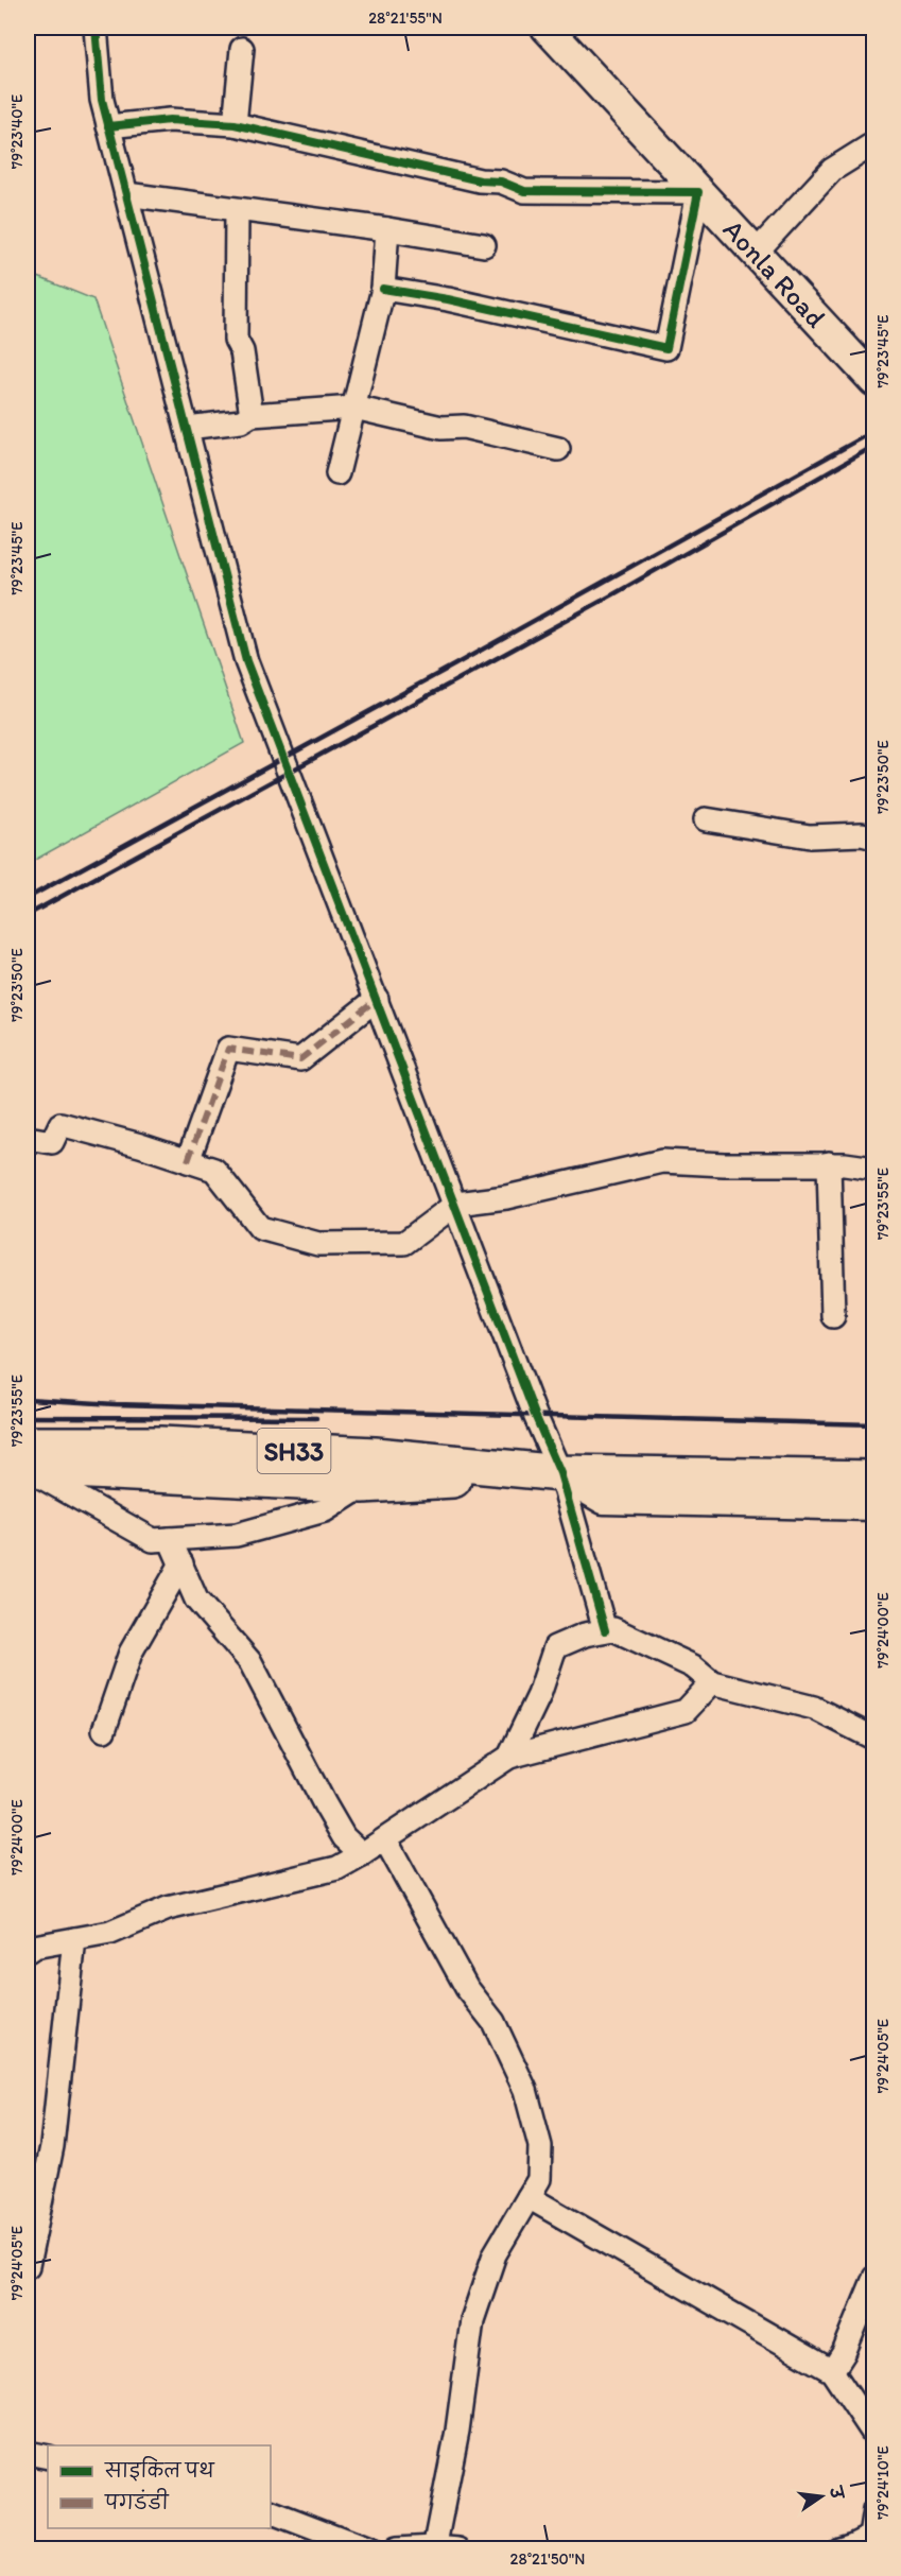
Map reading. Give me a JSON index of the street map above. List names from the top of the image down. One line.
{"streets":{"main road":["SH33"],"street":["Aonla Road"]},"legend":["साइकिल पथ","पगडंडी"],"north":"right","coordinates":["28°21'55\"N","79°23'40\"E","79°23'45\"E","79°23'50\"E","79°23'55\"E","79°24'00\"E","79°24'05\"E","79°24'10\"E","28°21'50\"N"]}
